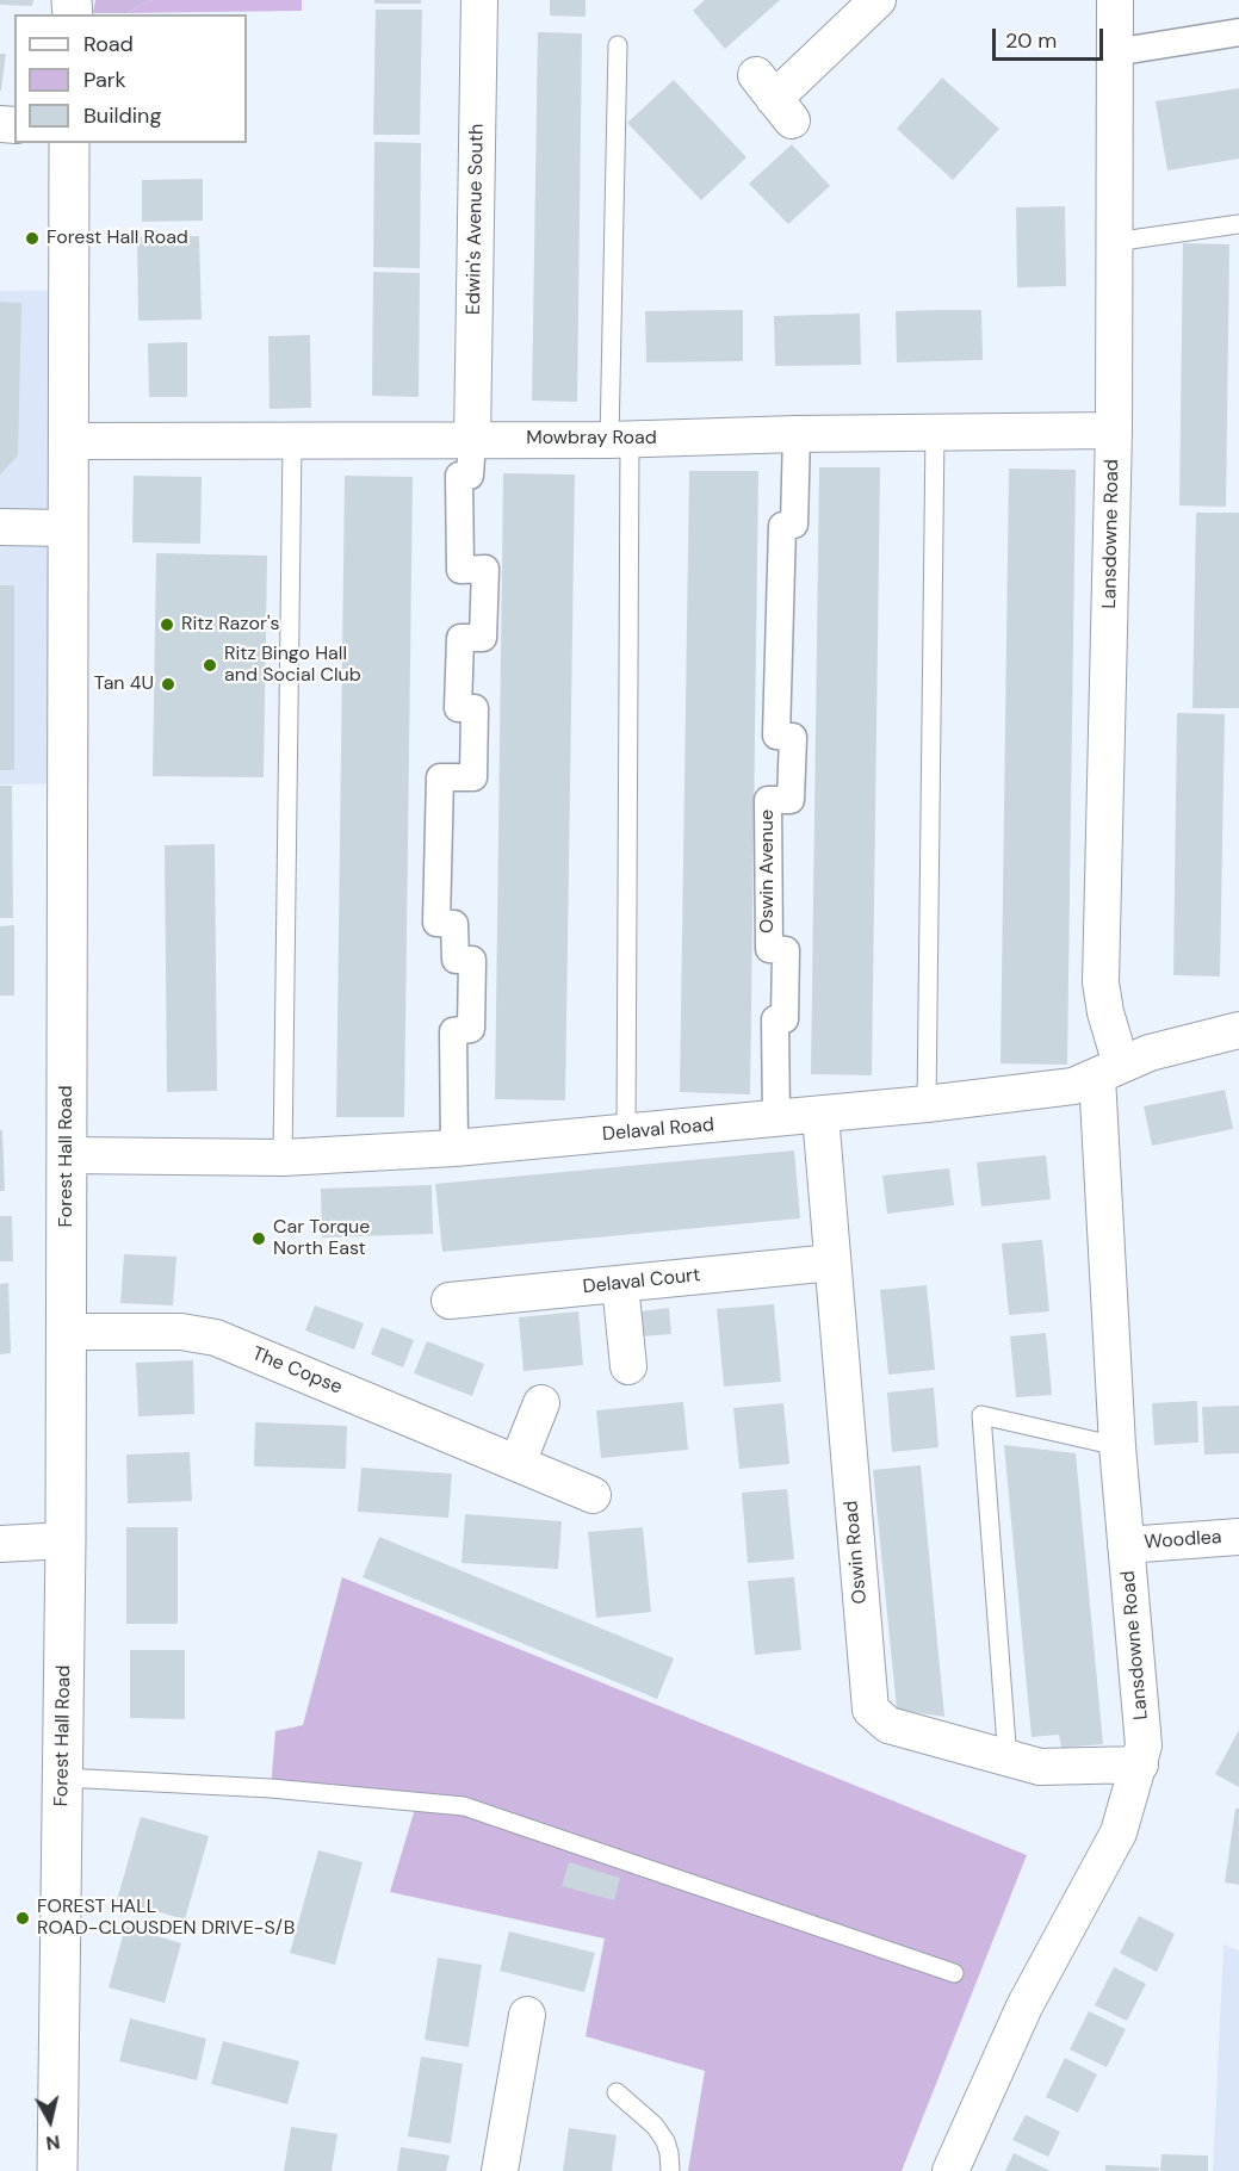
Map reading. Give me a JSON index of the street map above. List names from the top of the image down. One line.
{"streets":{"main road":["Forest Hall Road"],"street":["Edwin's Avenue South","Mowbray Road","Lansdowne Road","Oswin Avenue","Delaval Road","Delaval Court","The Copse","Woodlea","Oswin Road"]},"crossings":[["Edwin's Avenue South","Mowbray Road"],["Mowbray Road","Lansdowne Road"],["Mowbray Road","Oswin Avenue"],["Mowbray Road","Forest Hall Road"],["Lansdowne Road","Delaval Road"],["Lansdowne Road","Woodlea"],["Lansdowne Road","Oswin Road"],["Oswin Avenue","Delaval Road"],["Delaval Road","Forest Hall Road"],["Delaval Road","Oswin Road"],["Forest Hall Road","The Copse"],["Delaval Court","Oswin Road"]],"places":["Forest Hall Road","Ritz Razor's","Ritz Bingo Hall and Social Club","Tan 4U","Car Torque North East","FOREST HALL ROAD-CLOUSDEN DRIVE-S/B"],"legend":["Road","Park","Building"],"scale_bar":"20 m","north":"bottom"}
